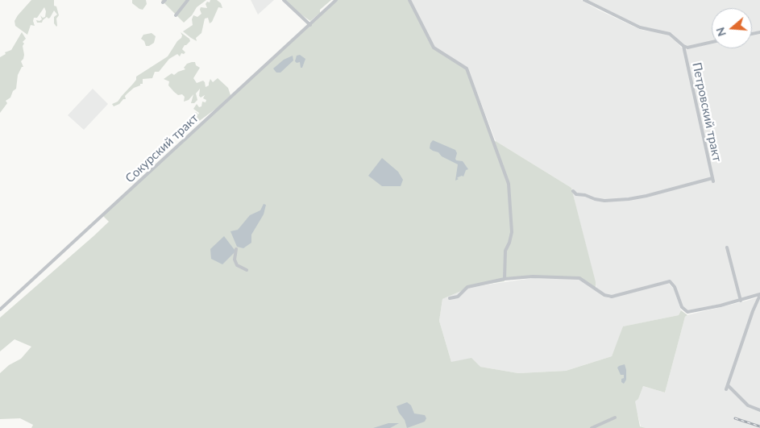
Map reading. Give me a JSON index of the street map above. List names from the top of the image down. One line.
{"streets":{"street":["Петровский тракт","Сокурский тракт"]},"north":"left"}
